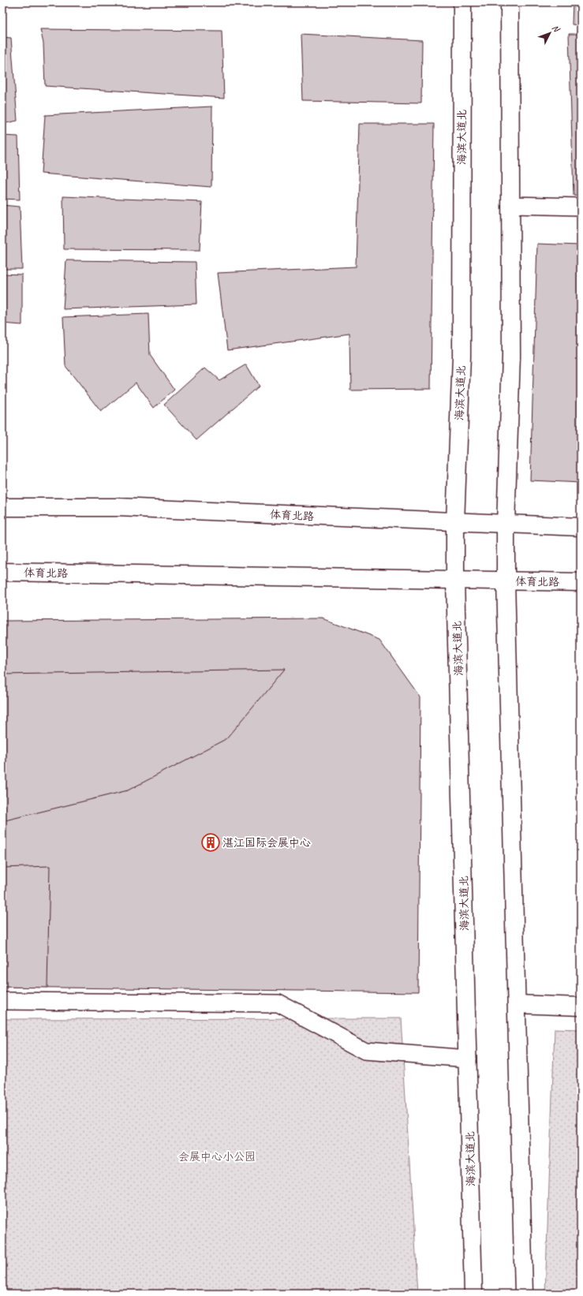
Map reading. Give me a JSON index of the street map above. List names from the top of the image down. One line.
{"streets":{"main road":["海滨大道北","体育北路"]},"crossings":[["海滨大道北","体育北路"]],"parks":["会展中心小公园"],"places":{"building":["湛江国际会展中心"]},"north":"top right"}
